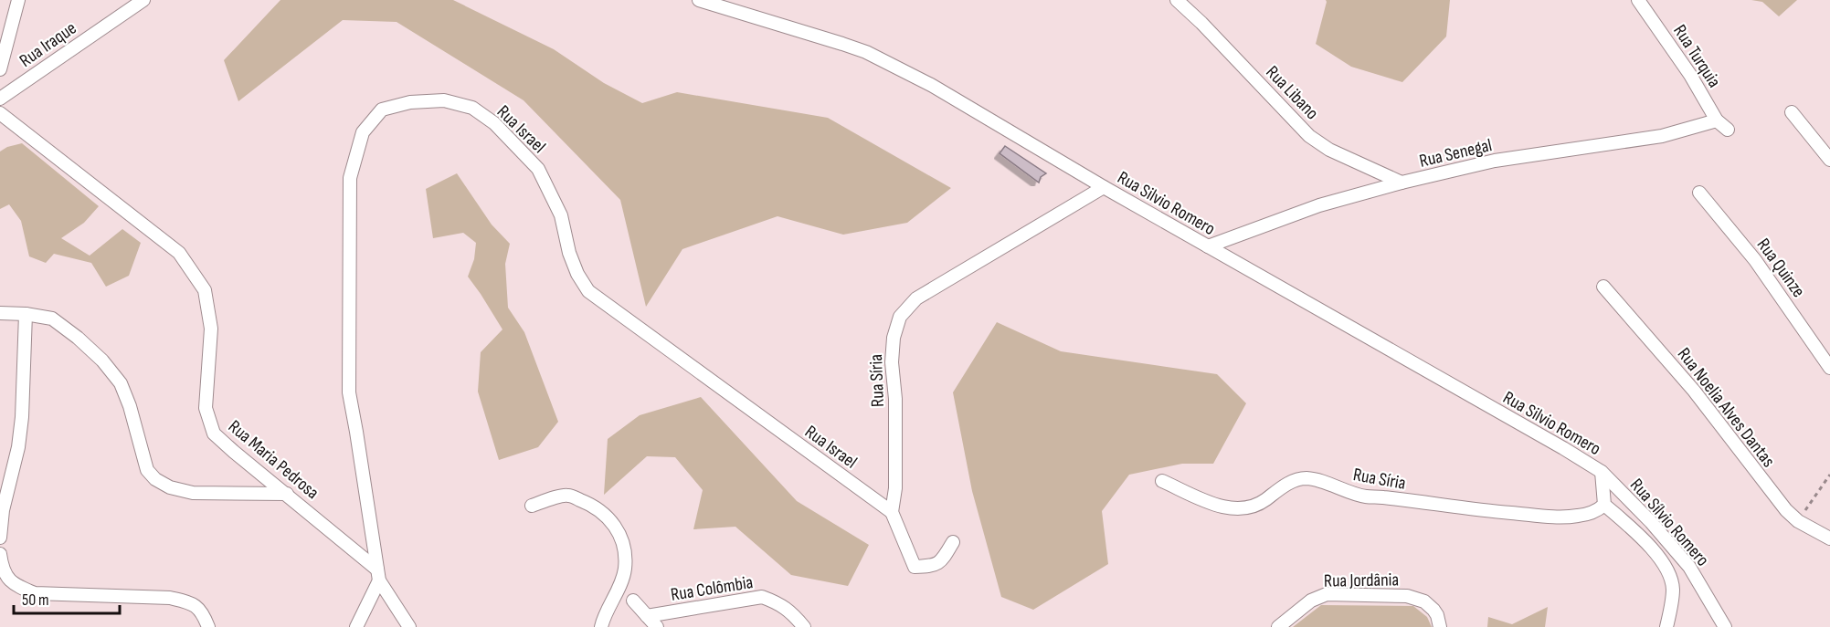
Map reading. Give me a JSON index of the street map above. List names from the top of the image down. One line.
{"streets":{"street":["Rua Iraque","Rua Turquia","Rua Libano","Rua Israel","Rua Senegal","Rua Silvio Romero","Rua Quinze","Rua Síria","Rua Noelia Alves Dantas","Rua Maria Pedrosa","Rua Sílvio Romero","Rua Jordânia","Rua Colômbia"]},"crossings":[["Rua Turquia","Rua Senegal"],["Rua Libano","Rua Senegal"],["Rua Israel","Rua Síria"],["Rua Israel","Rua Maria Pedrosa"],["Rua Senegal","Rua Silvio Romero"],["Rua Silvio Romero","Rua Síria"],["Rua Silvio Romero","Rua Sílvio Romero"]],"scale_bar":"50 m"}
